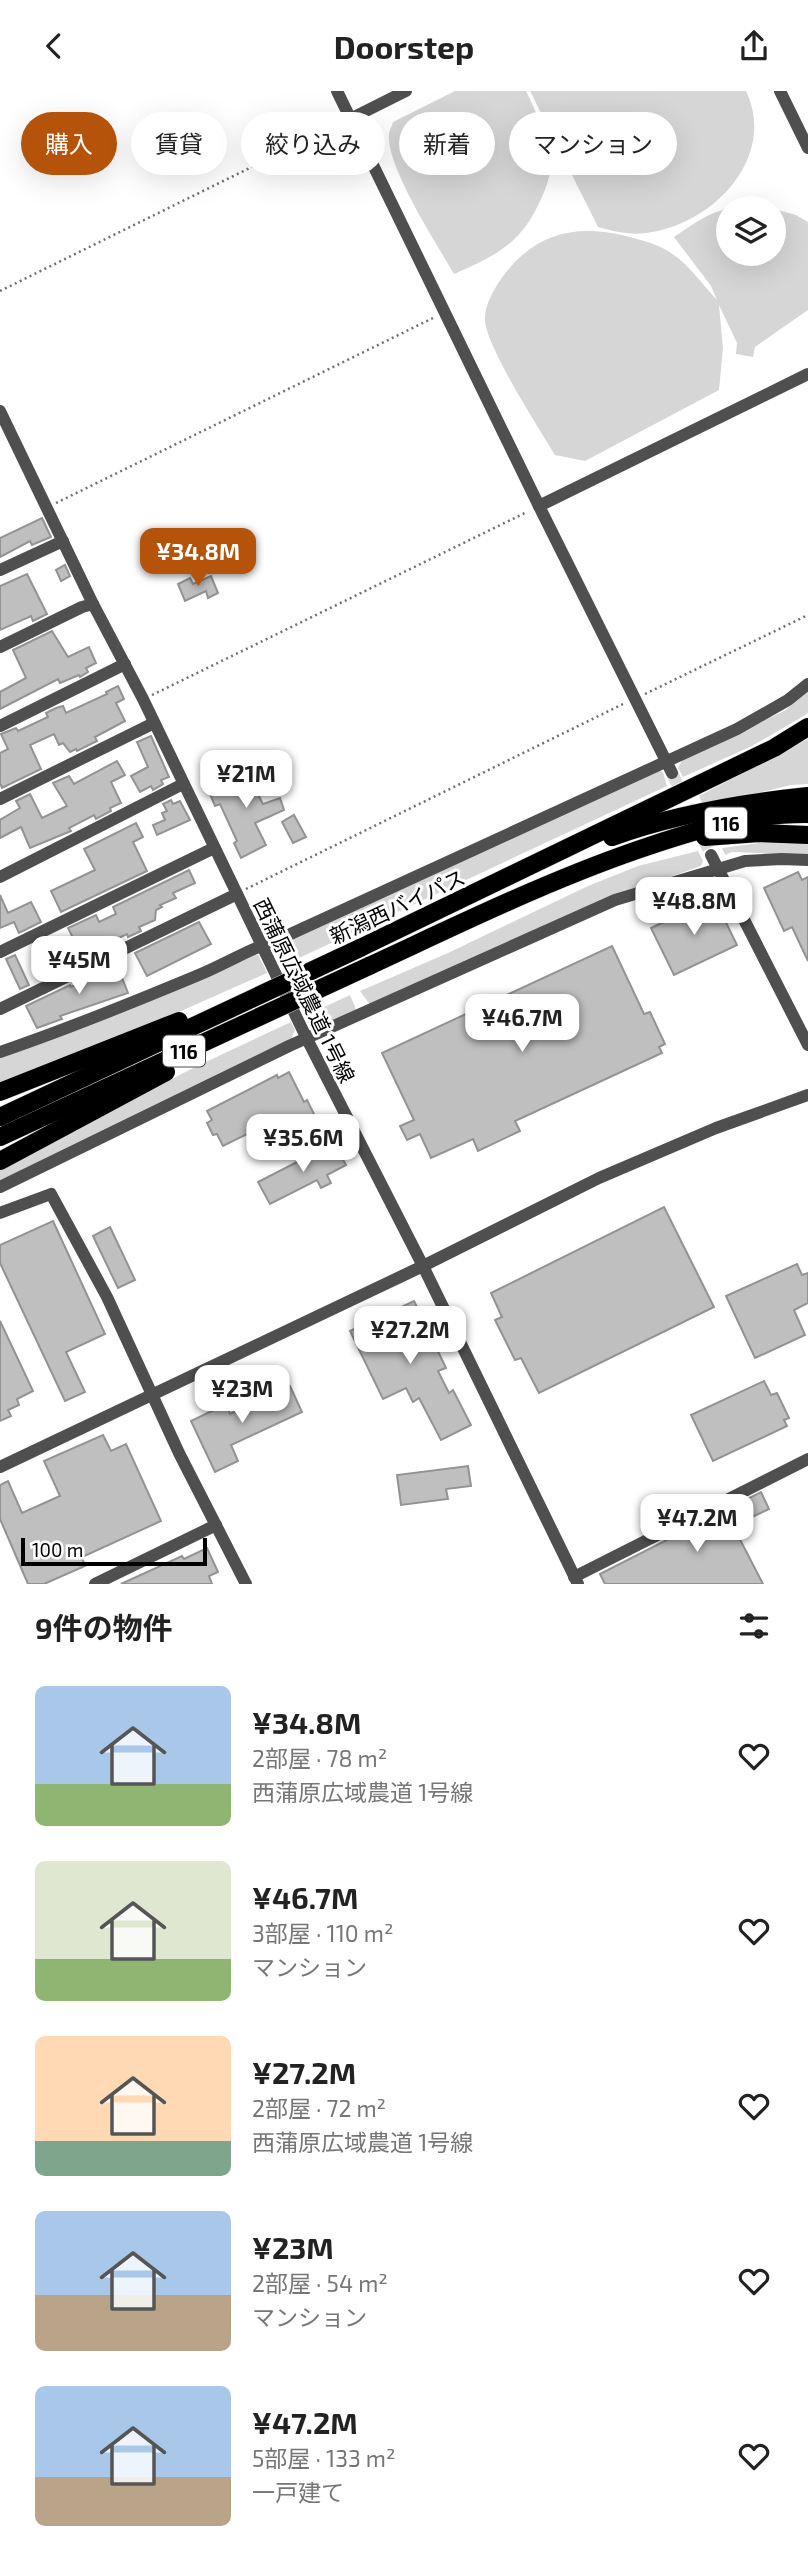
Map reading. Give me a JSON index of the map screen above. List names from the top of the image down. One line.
{"streets":{"highway":["116","新潟西バイパス"],"street":["西蒲原広域農道 1号線"]},"scale_bar":"100 m","page":{"header":"Doorstep","chip":["購入","賃貸","絞り込み","新着","マンション"],"price":["¥34.8M","¥21M","¥48.8M","¥45M","¥46.7M","¥35.6M","¥27.2M","¥23M","¥47.2M"],"scale":"100 m","heading":"9件の物件","list":[{"name":"¥34.8M","note":"2部屋 · 78 m² · 西蒲原広域農道 1号線"},{"name":"¥46.7M","note":"3部屋 · 110 m² · マンション"},{"name":"¥27.2M","note":"2部屋 · 72 m² · 西蒲原広域農道 1号線"},{"name":"¥23M","note":"2部屋 · 54 m² · マンション"},{"name":"¥47.2M","note":"5部屋 · 133 m² · 一戸建て"}]}}
